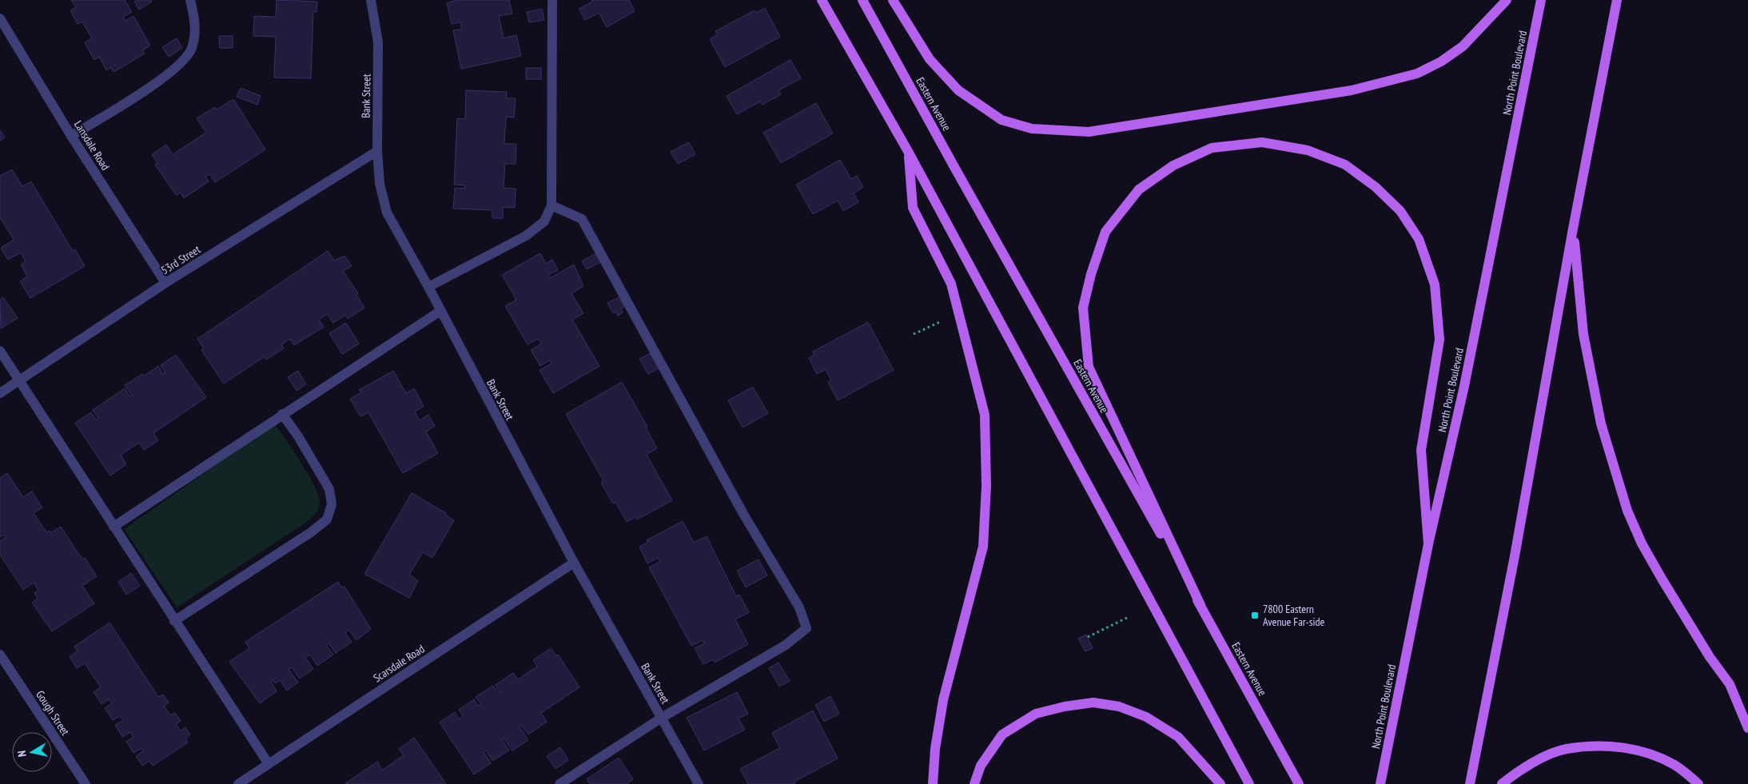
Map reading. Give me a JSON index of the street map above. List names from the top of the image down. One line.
{"streets":{"main road":["North Point Boulevard","Eastern Avenue"],"street":["Bank Street","Lansdale Road","53rd Street","Scarsdale Road","Gough Street"]},"crossings":[["Bank Street","53rd Street"],["Bank Street","Scarsdale Road"],["Lansdale Road","53rd Street"]],"places":{"transit":["7800 Eastern Avenue Far-side"]},"north":"left"}
